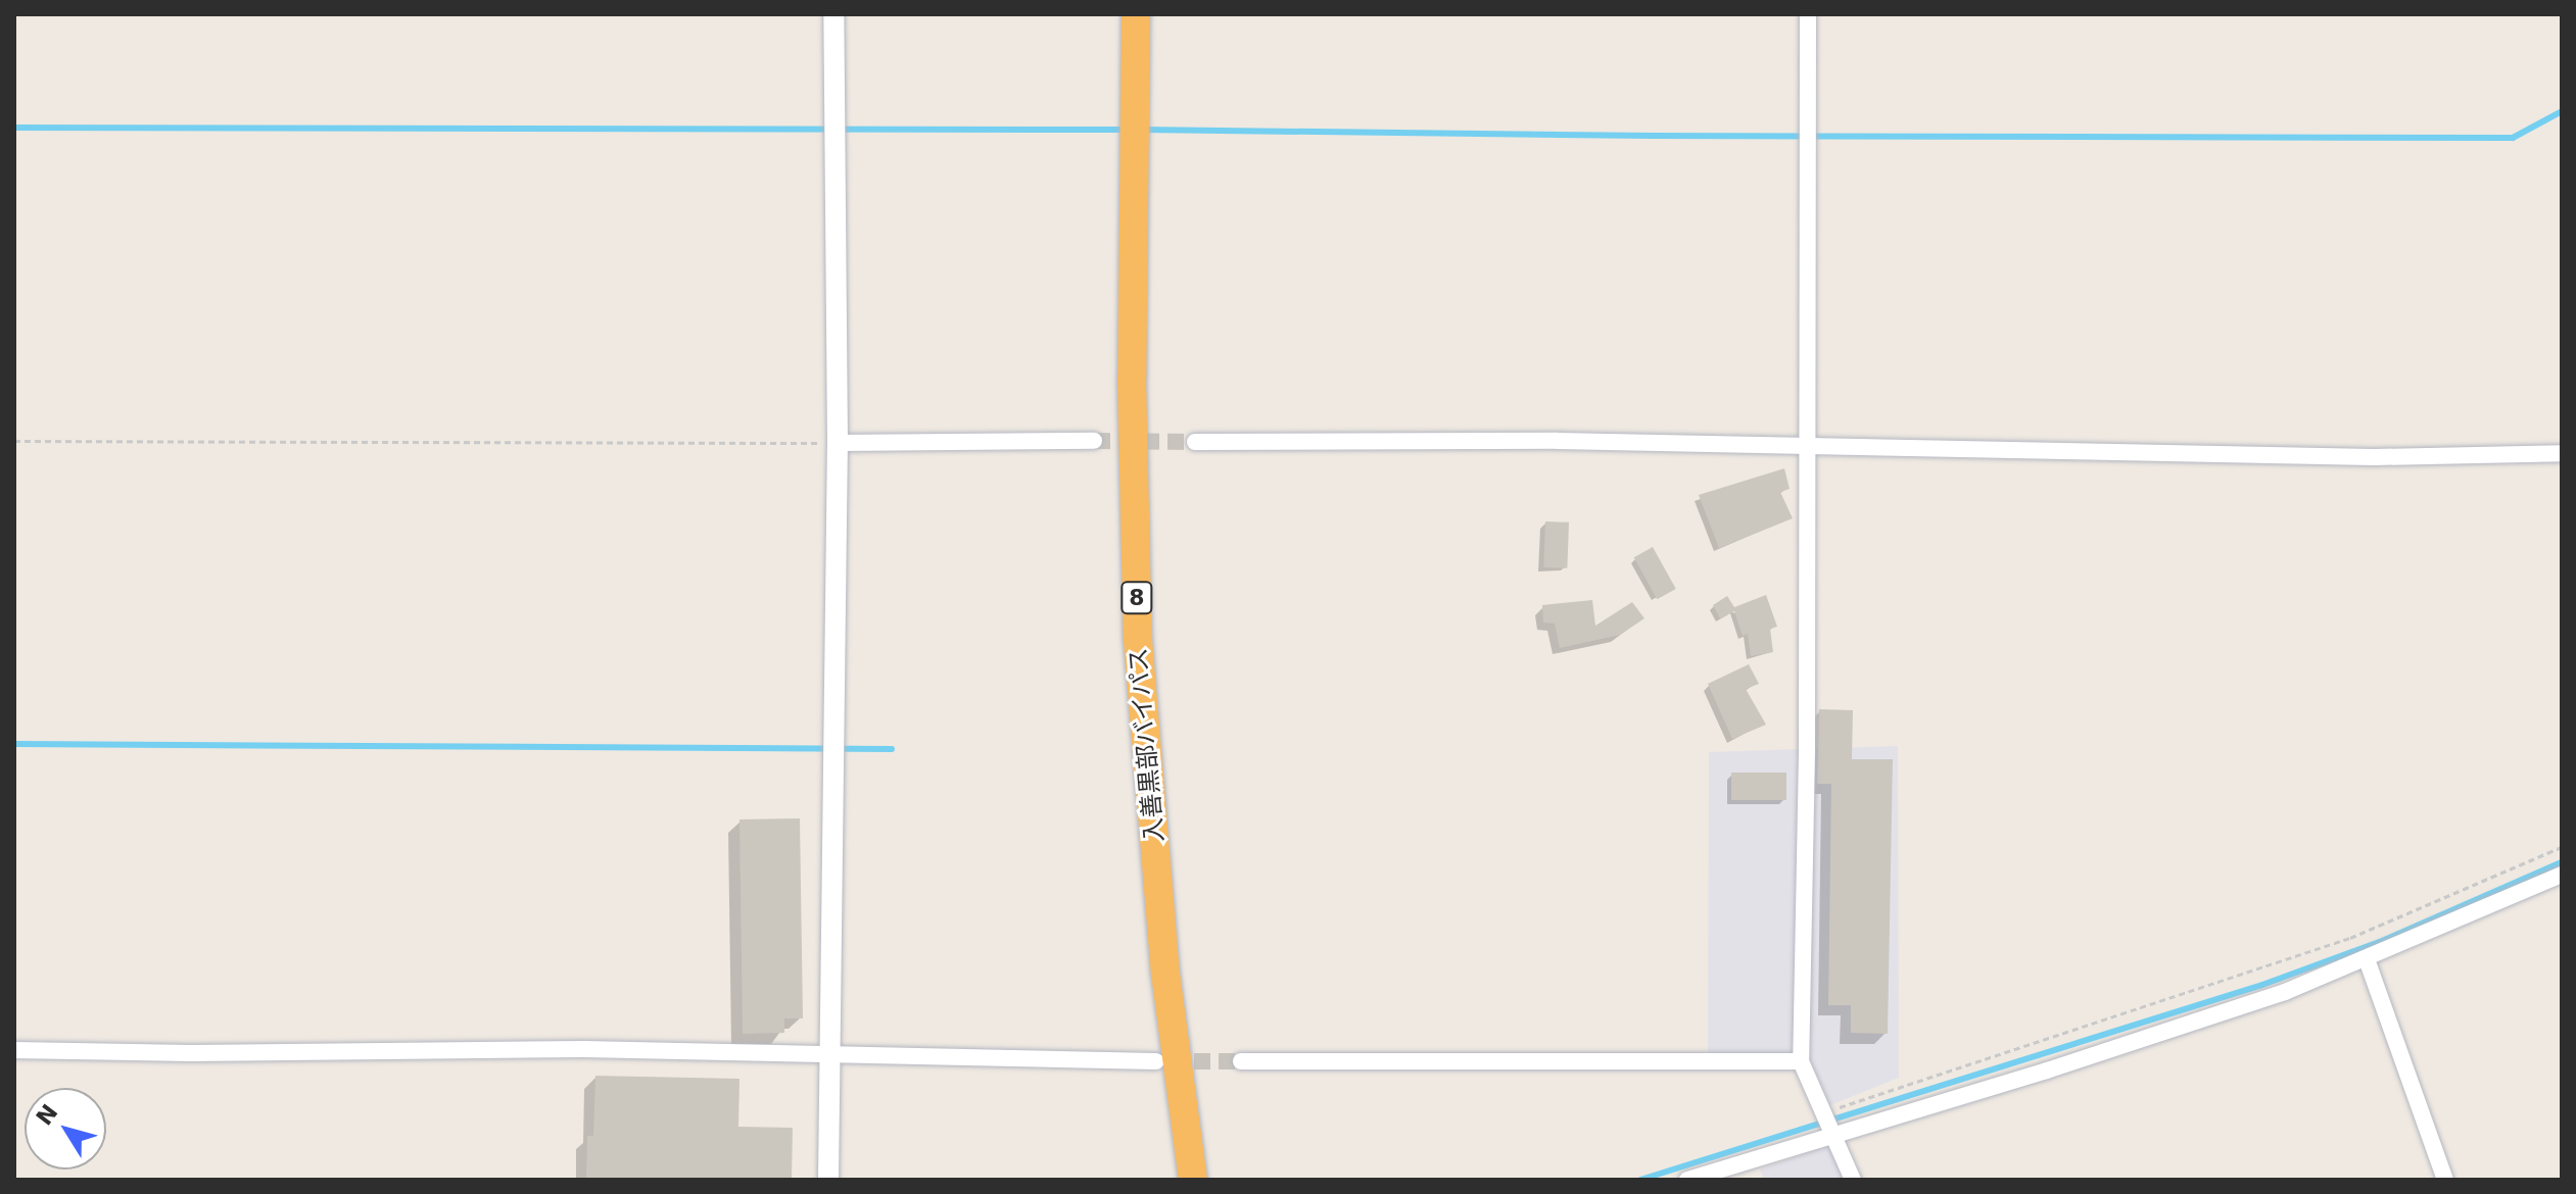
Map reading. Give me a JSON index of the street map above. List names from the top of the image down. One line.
{"streets":{"highway":["8","入善黒部バイパス"]},"north":"top left"}
